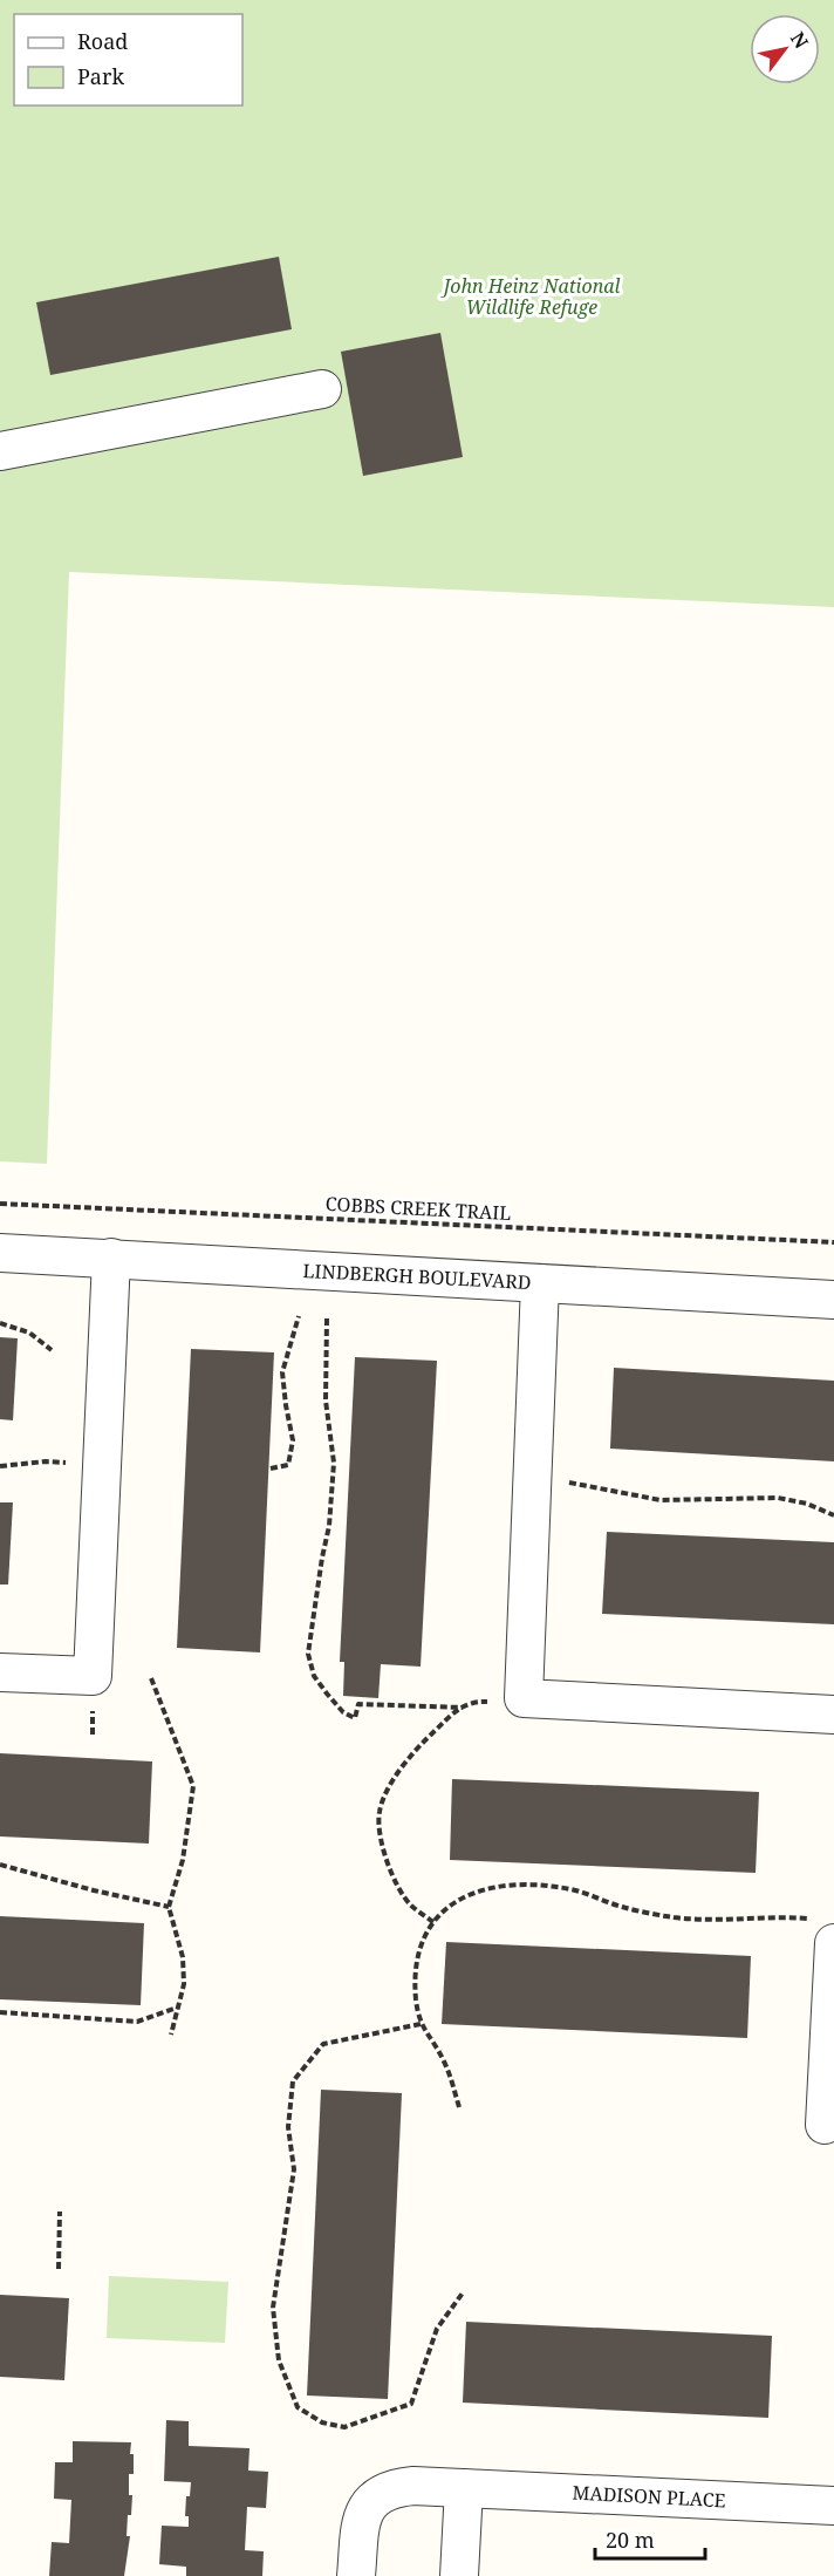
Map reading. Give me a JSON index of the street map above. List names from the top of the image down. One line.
{"streets":{"street":["LINDBERGH BOULEVARD","MADISON PLACE"],"path":["COBBS CREEK TRAIL"]},"parks":["John Heinz National Wildlife Refuge"],"legend":["Road","Park"],"scale_bar":"20 m","north":"top right"}
